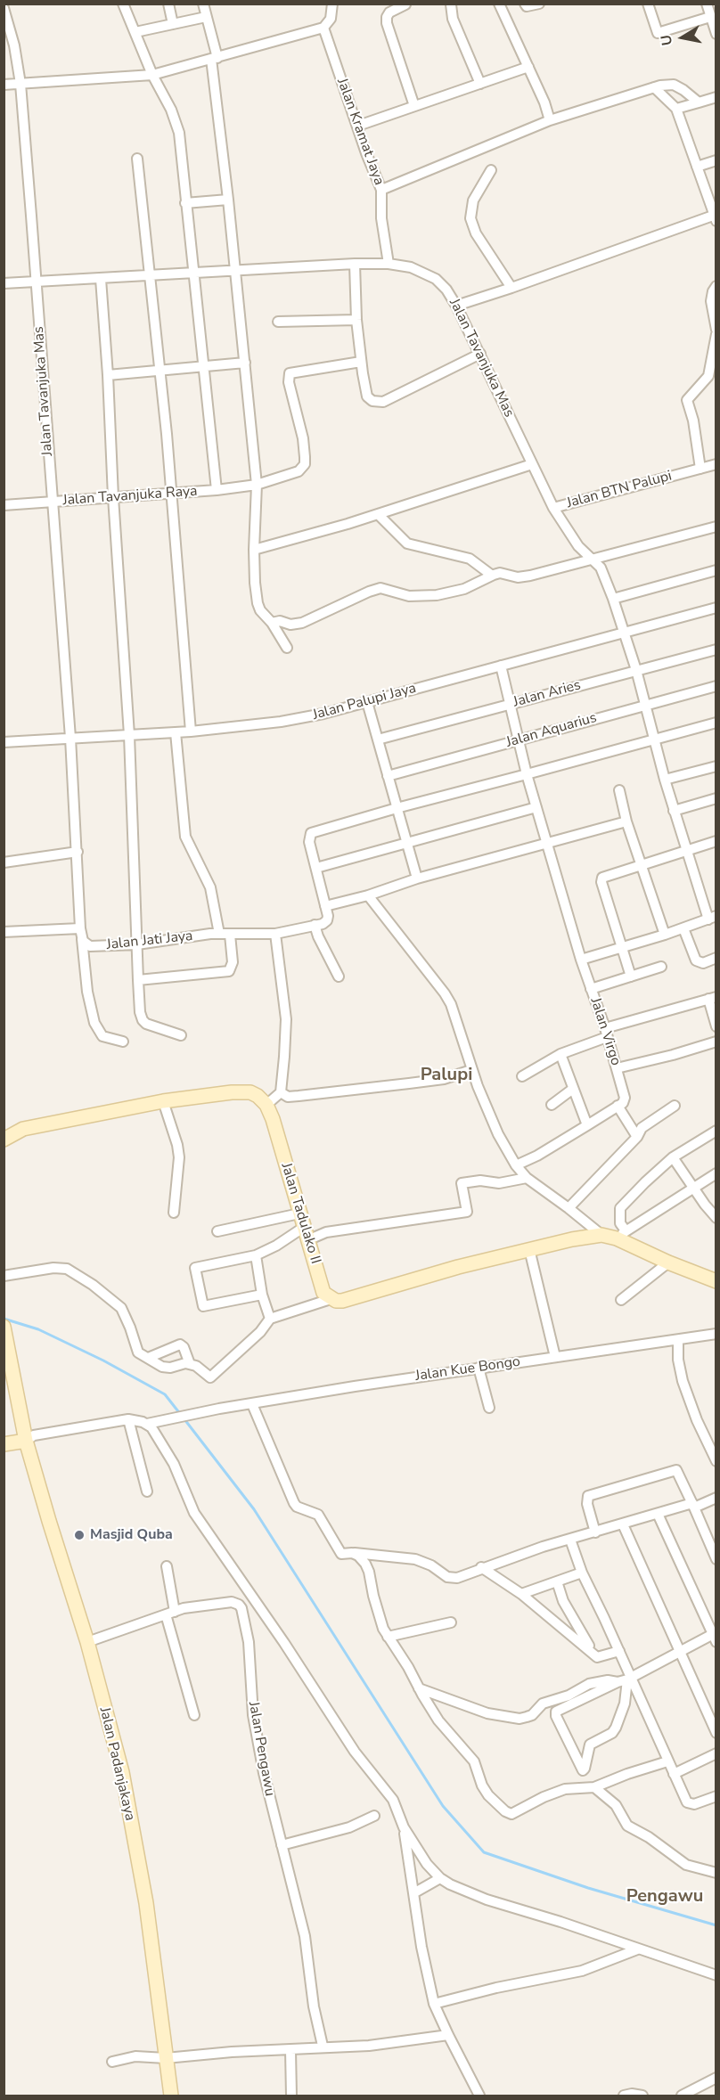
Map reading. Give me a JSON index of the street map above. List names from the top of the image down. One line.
{"streets":{"main road":["Jalan Tadulako II","Jalan Padanjakaya"],"street":["Jalan Kramat Jaya","Jalan Tavanjuka Mas","Jalan BTN Palupi","Jalan Tavanjuka Raya","Jalan Aries","Jalan Palupi Jaya","Jalan Aquarius","Jalan Jati Jaya","Jalan Virgo","Jalan Kue Bongo","Jalan Pengawu"]},"crossings":[["Jalan Kramat Jaya","Jalan Tavanjuka Mas"],["Jalan Tavanjuka Mas","Jalan BTN Palupi"],["Jalan Tavanjuka Mas","Jalan Tavanjuka Raya"],["Jalan Tavanjuka Mas","Jalan Palupi Jaya"],["Jalan Tavanjuka Mas","Jalan Jati Jaya"],["Jalan BTN Palupi","Jalan Aries"],["Jalan BTN Palupi","Jalan Palupi Jaya"],["Jalan BTN Palupi","Jalan Aquarius"],["Jalan Aries","Jalan Virgo"],["Jalan Palupi Jaya","Jalan Virgo"],["Jalan Aquarius","Jalan Virgo"]],"districts":["Palupi","Pengawu"],"places":["Masjid Quba"],"north":"left"}
